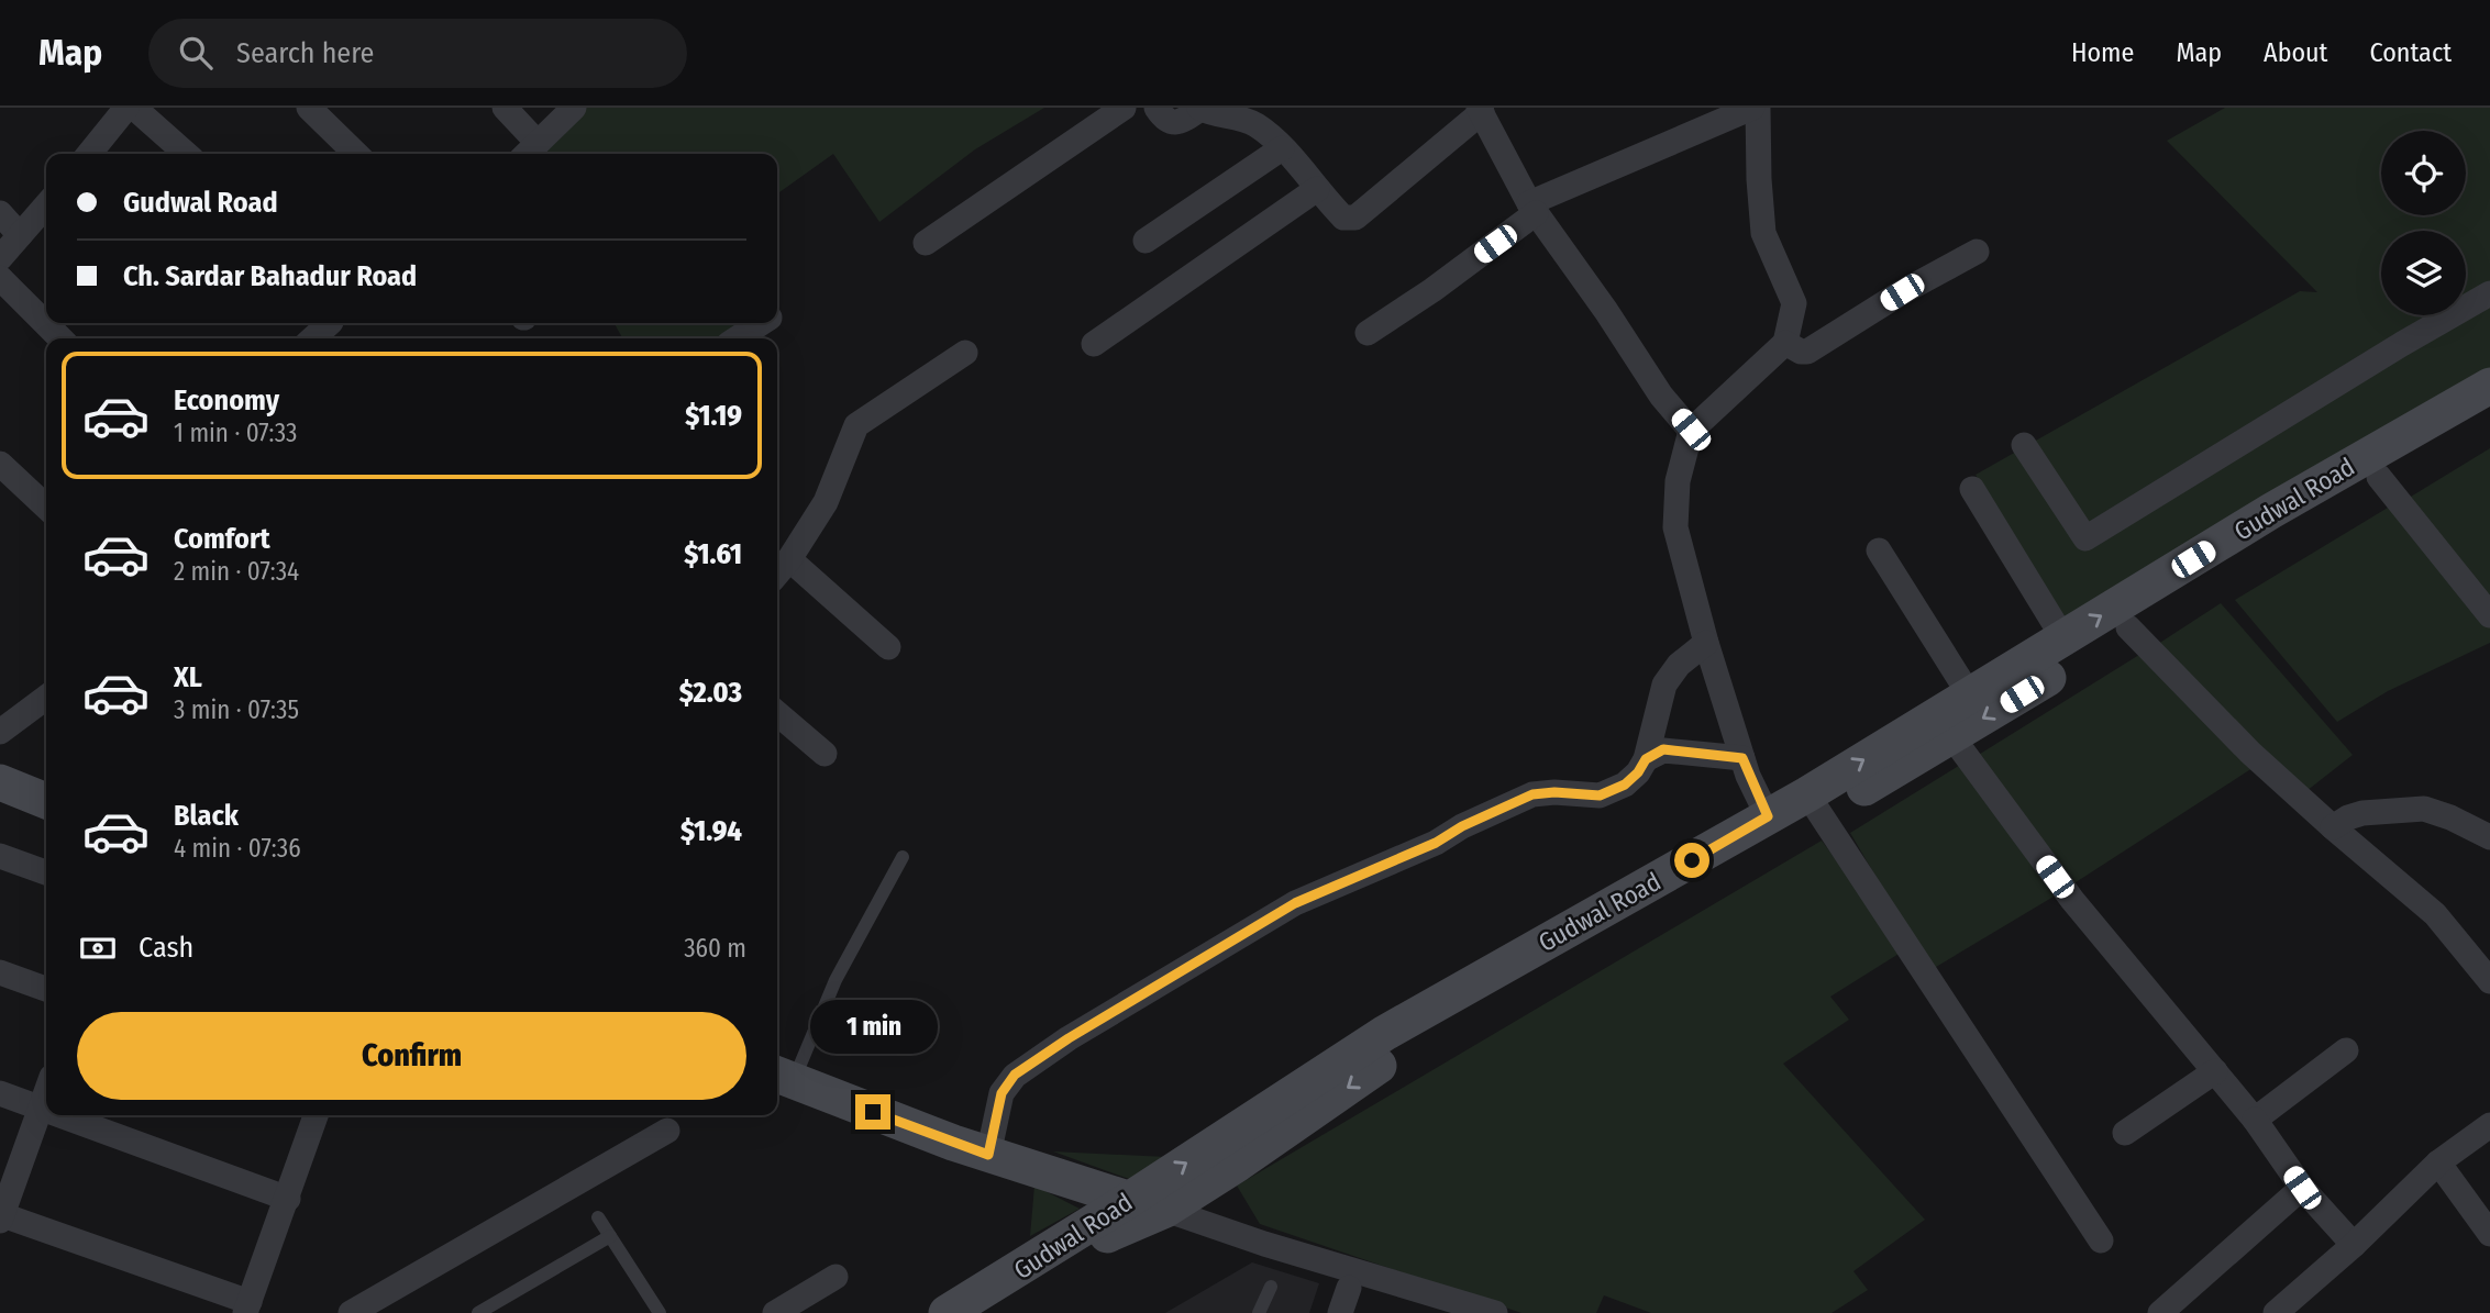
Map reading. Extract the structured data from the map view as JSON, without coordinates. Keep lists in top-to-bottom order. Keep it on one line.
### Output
{"streets":{"main road":["Gudwal Road"]},"page":{"header":"Map","search":"Search here","nav":["Home","Map","About","Contact"],"banner":["Gudwal Road","Ch. Sardar Bahadur Road"],"list":[{"name":"Economy","note":"1 min · 07:33","value":"$1.19"},{"name":"Comfort","note":"2 min · 07:34","value":"$1.61"},{"name":"XL","note":"3 min · 07:35","value":"$2.03"},{"name":"Black","note":"4 min · 07:36","value":"$1.94"}],"pay":["Cash","360 m"],"buttons":"Confirm","bubble":"1 min"}}
